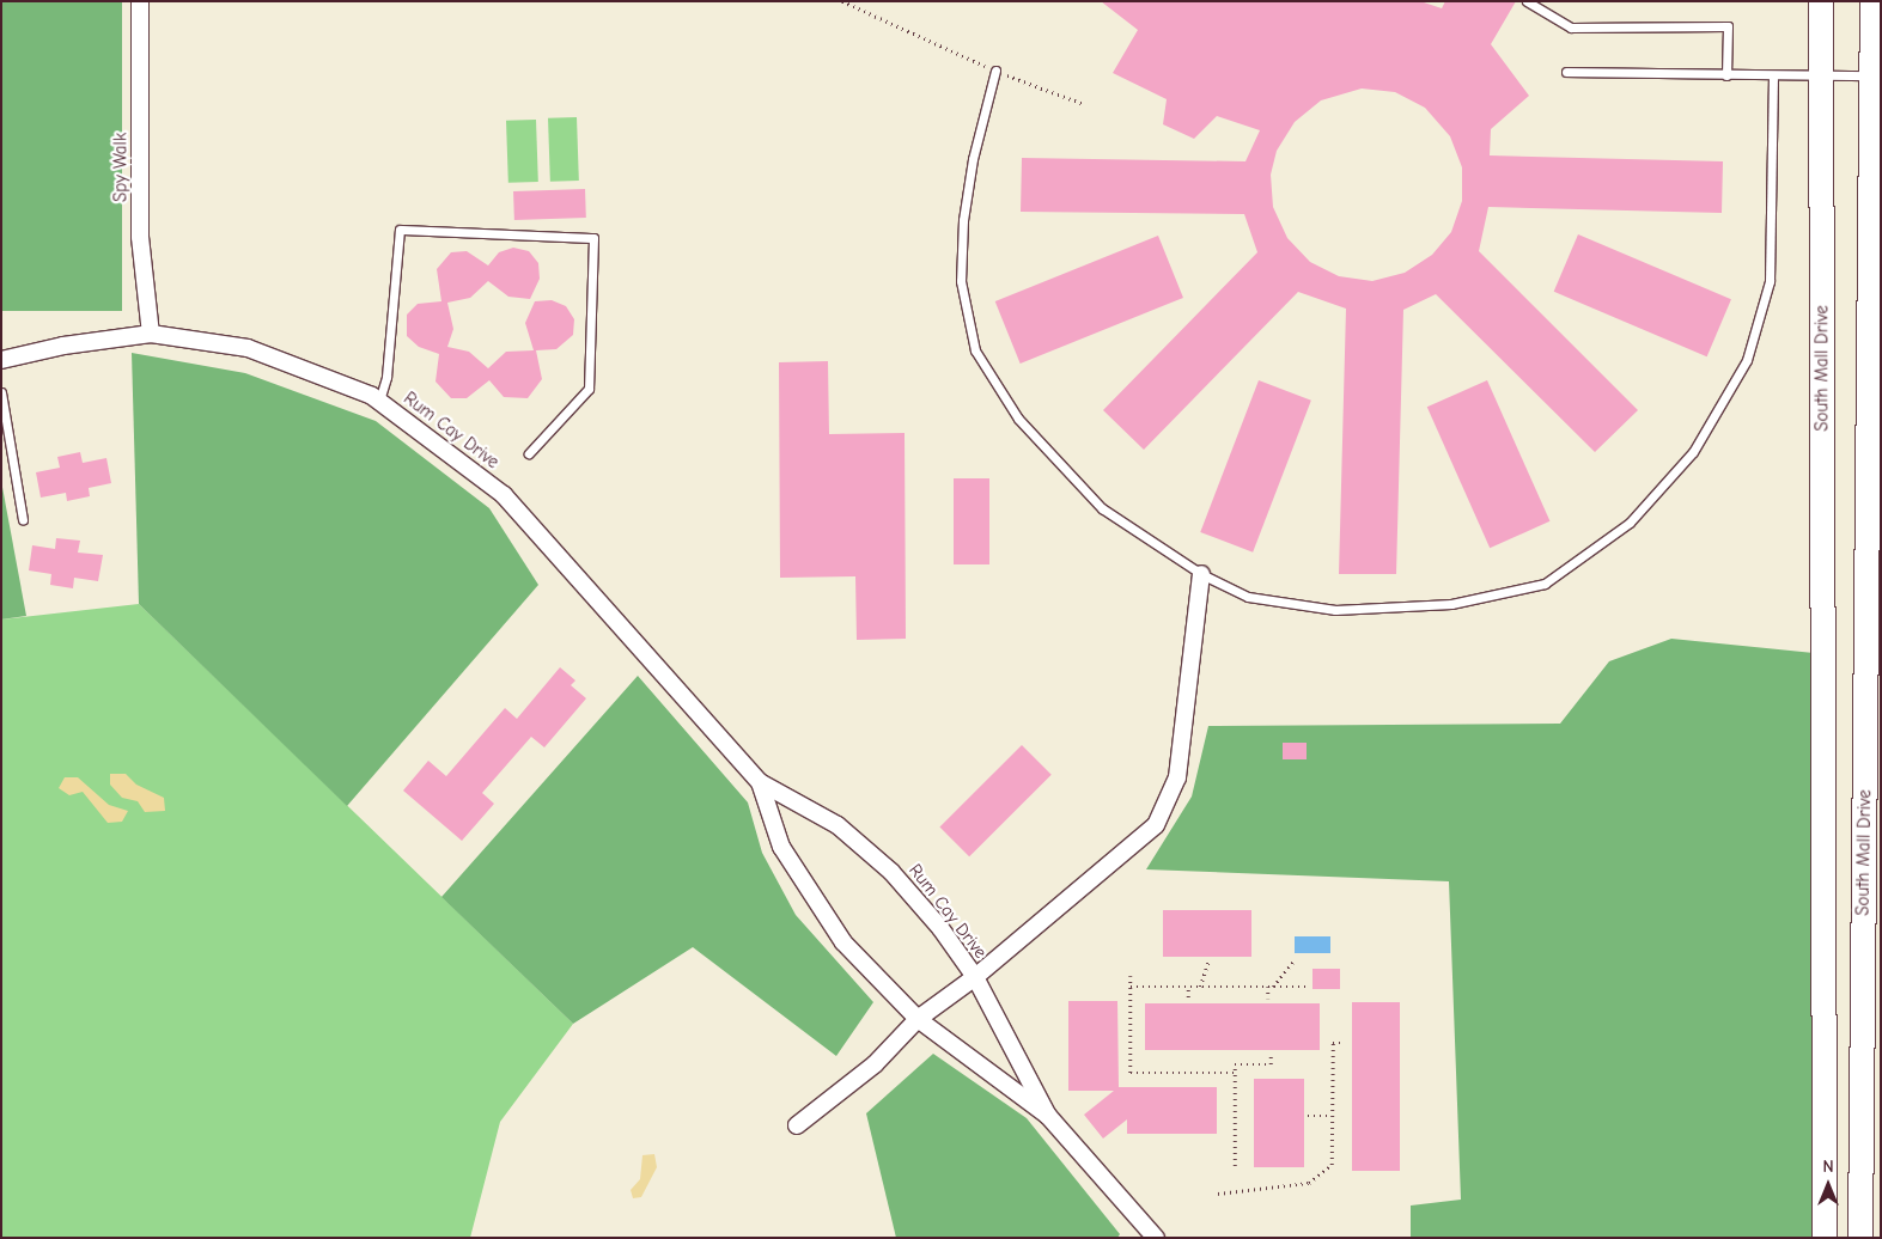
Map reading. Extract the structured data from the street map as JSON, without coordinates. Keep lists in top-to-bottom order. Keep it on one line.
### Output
{"streets":{"street":["Spy Walk","South Mall Drive","Rum Cay Drive"]},"crossings":[["Spy Walk","Rum Cay Drive"]],"north":"top"}
